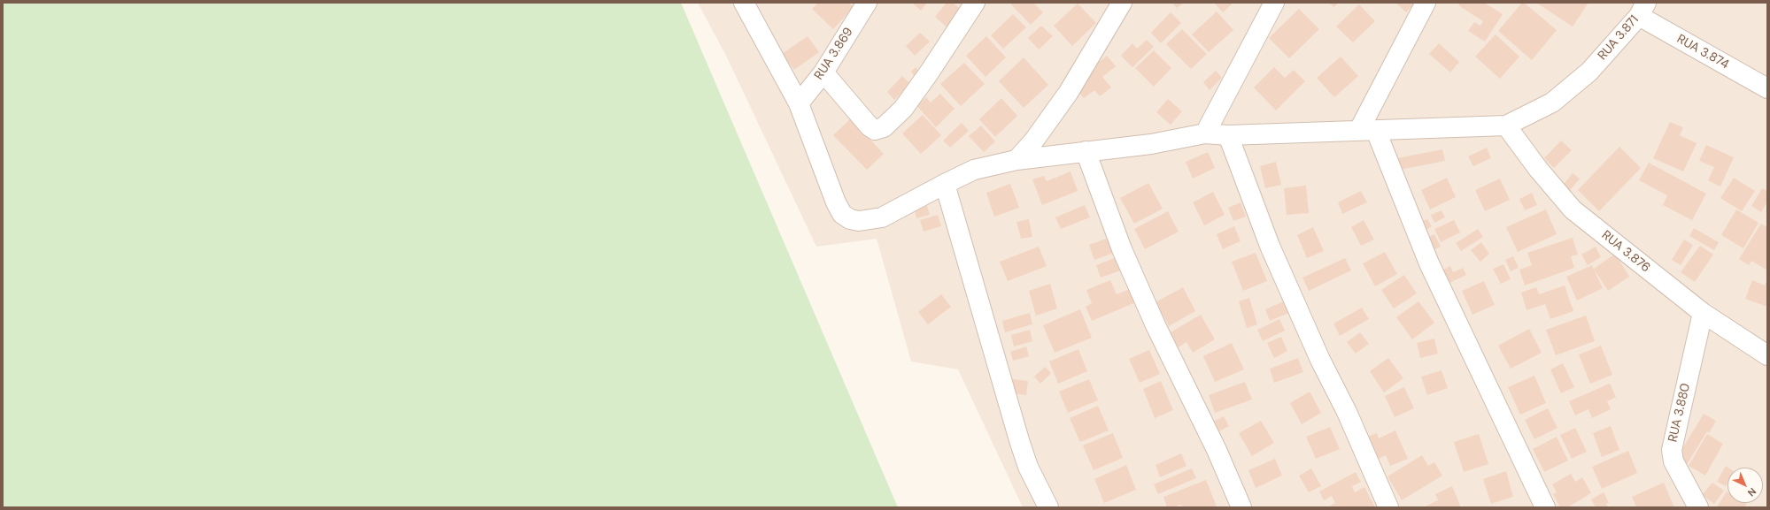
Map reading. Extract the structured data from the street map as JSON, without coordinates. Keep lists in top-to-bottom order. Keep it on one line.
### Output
{"streets":{"street":["RUA 3.871","RUA 3.874","RUA 3.869","RUA 3.876","RUA 3.880"]},"crossings":[["RUA 3.871","RUA 3.874"],["RUA 3.871","RUA 3.876"],["RUA 3.876","RUA 3.880"]],"north":"bottom right"}
